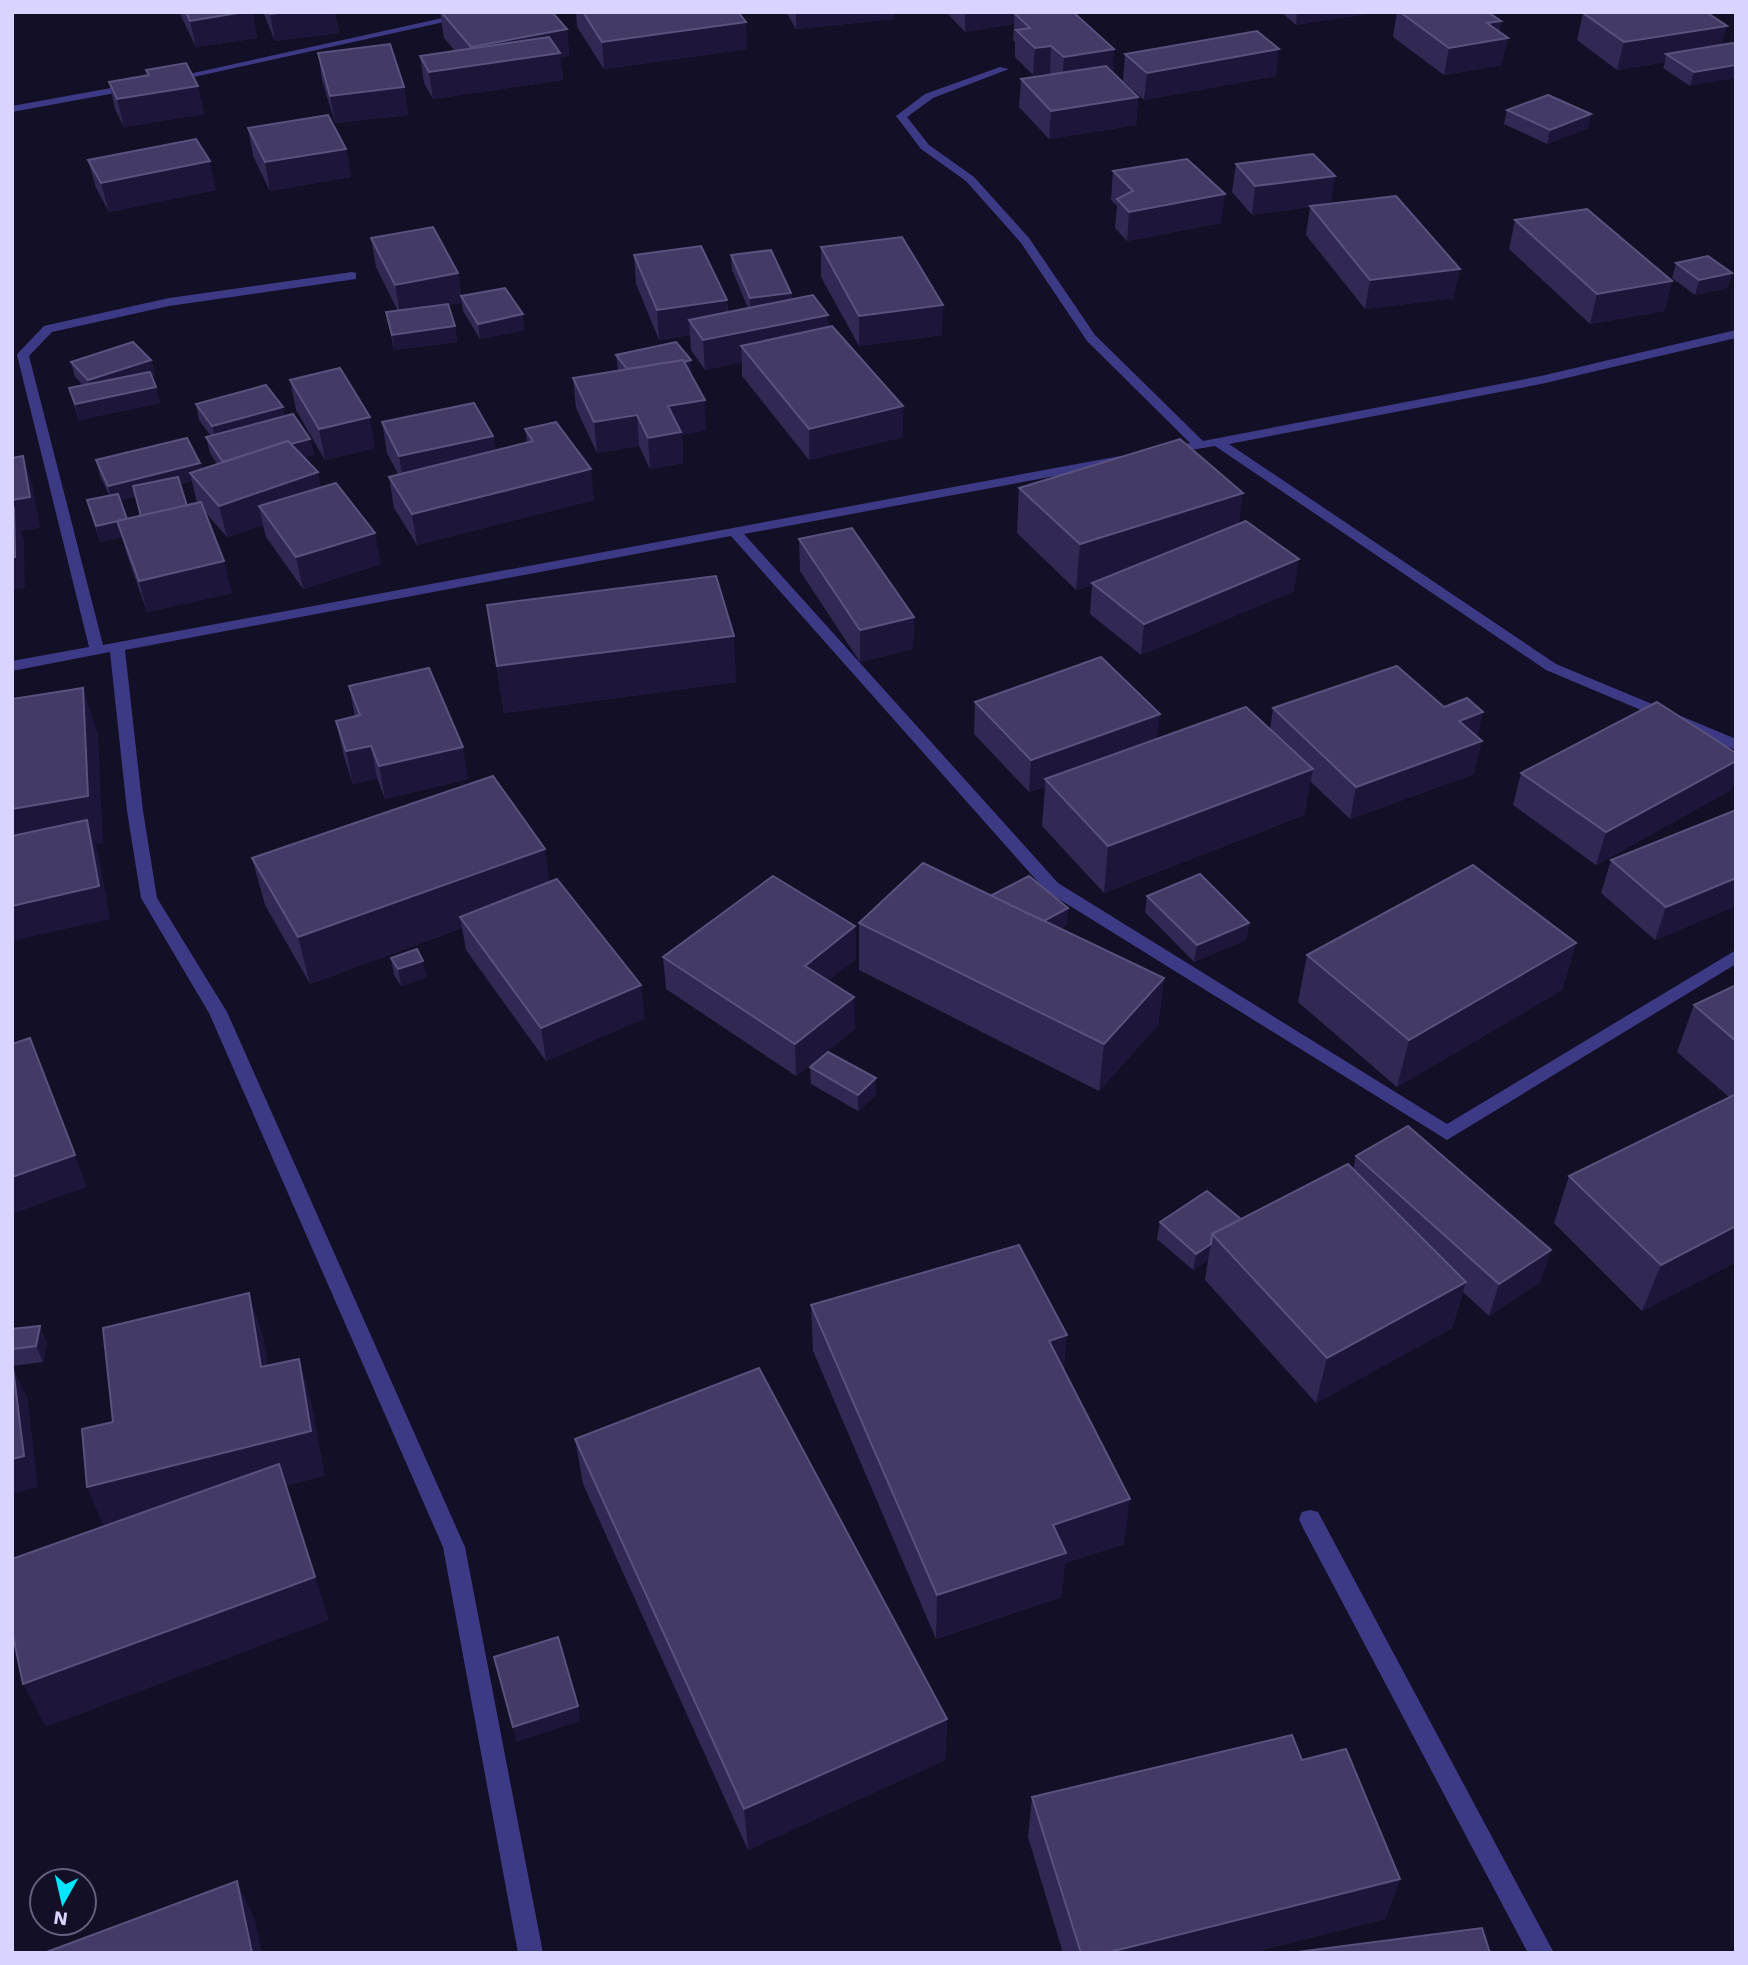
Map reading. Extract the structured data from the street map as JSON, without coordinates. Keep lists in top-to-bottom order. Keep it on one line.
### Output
{"north":"bottom"}
